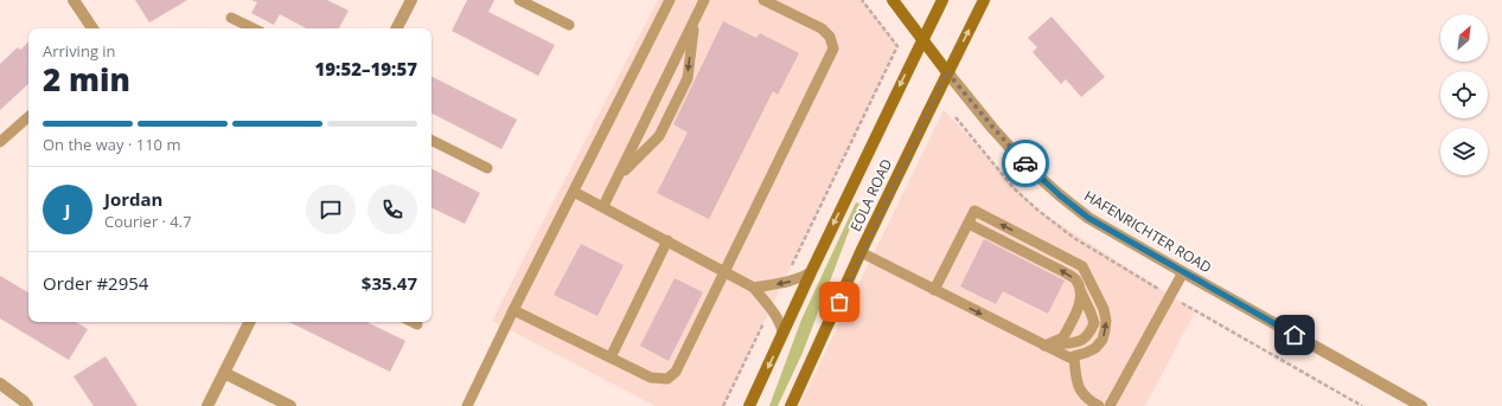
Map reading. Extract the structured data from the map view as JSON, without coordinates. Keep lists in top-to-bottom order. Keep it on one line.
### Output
{"streets":{"street":["EOLA ROAD","HAFENRICHTER ROAD"]},"crossings":[["EOLA ROAD","HAFENRICHTER ROAD"]],"north":"top right","page":{"heading":["2 min","Arriving in","19:52–19:57"],"panel":["Jordan","Courier · 4.7","Order #2954","$35.47"],"bar":"On the way · 110 m","round":"J"}}
